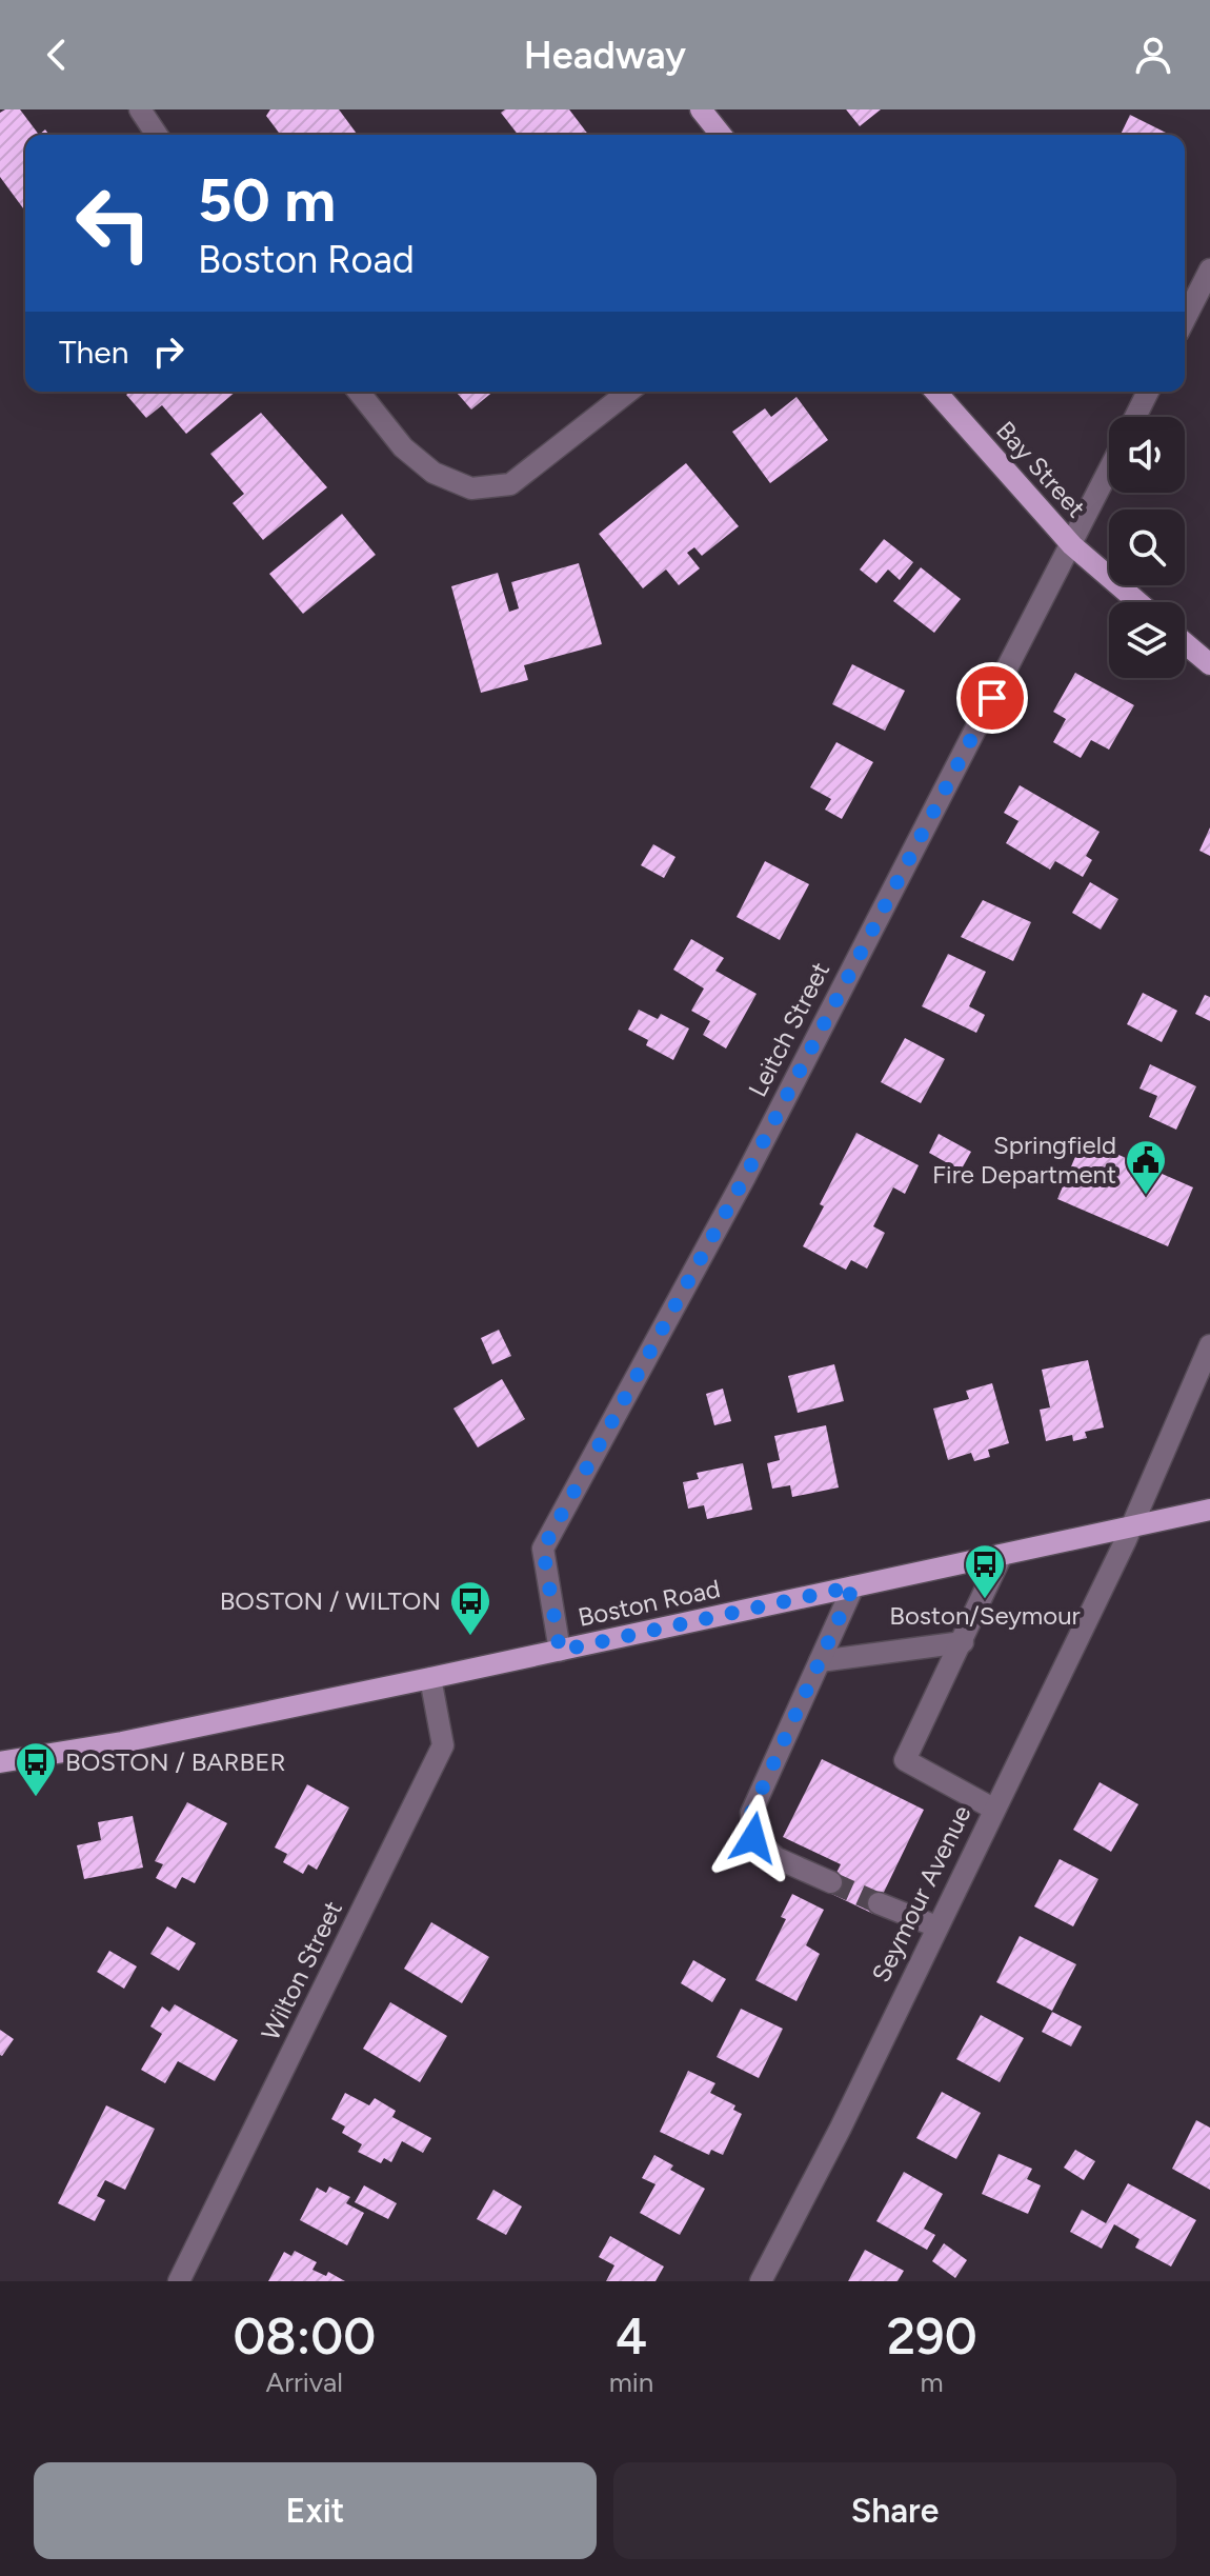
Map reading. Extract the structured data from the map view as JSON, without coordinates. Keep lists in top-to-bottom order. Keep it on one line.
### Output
{"streets":{"main road":["Bay Street","Boston Road"],"street":["Leitch Street","Seymour Avenue","Wilton Street"]},"crossings":[["Bay Street","Leitch Street"],["Leitch Street","Boston Road"],["Boston Road","Seymour Avenue"],["Boston Road","Wilton Street"]],"places":{"public building":["Springfield Fire Department"],"bus stop":["Boston/Seymour","BOSTON / WILTON","BOSTON / BARBER"]},"page":{"header":"Headway","turn":["50 m","Boston Road"],"then":"Then","eta":["08:00","Arrival","4","min","290","m"],"buttons":["Exit","Share"]}}
